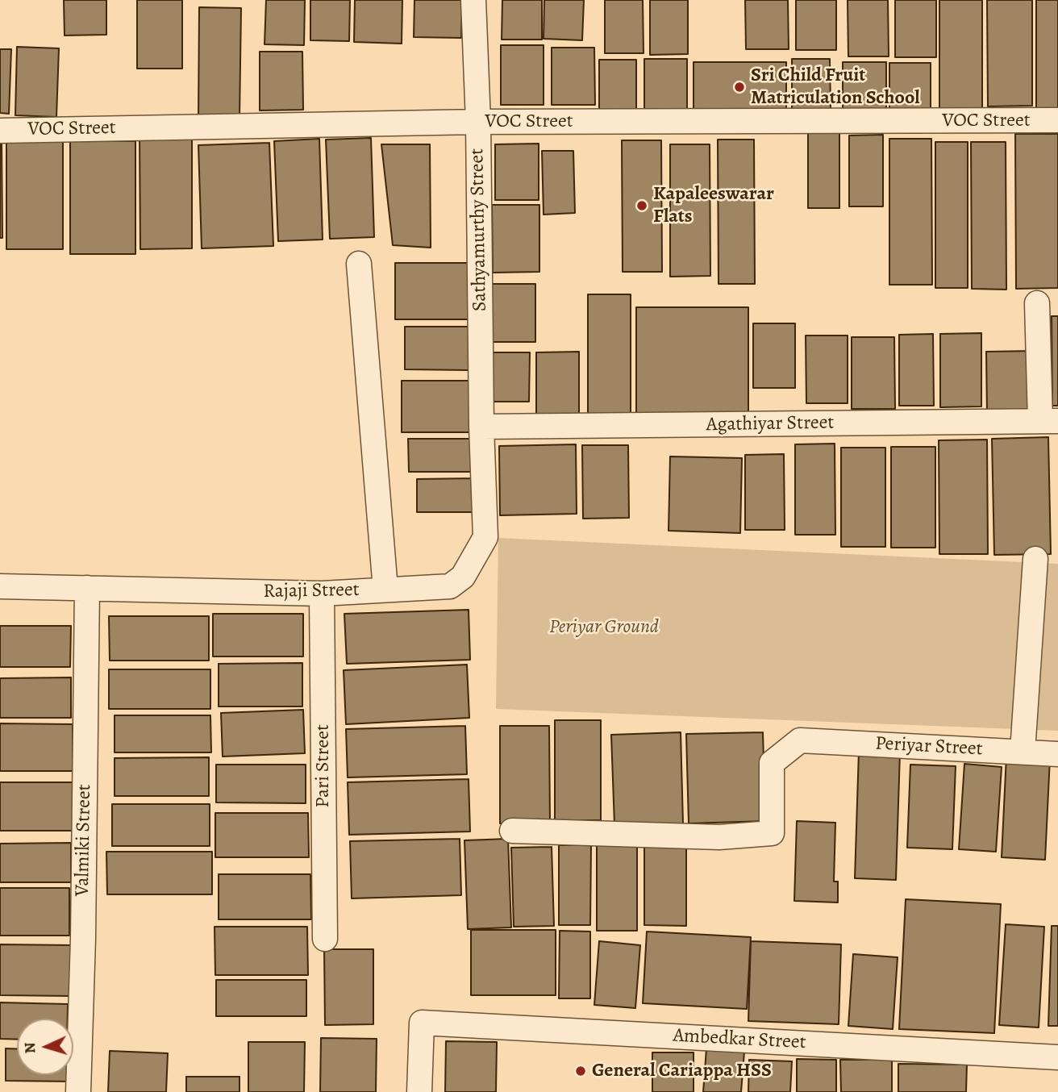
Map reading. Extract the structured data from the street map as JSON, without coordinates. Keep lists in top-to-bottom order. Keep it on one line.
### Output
{"streets":{"street":["VOC Street","Sathyamurthy Street","Agathiyar Street","Rajaji Street","Periyar Street","Pari Street","Valmiki Street","Ambedkar Street"]},"crossings":[["VOC Street","Sathyamurthy Street"],["Sathyamurthy Street","Agathiyar Street"],["Sathyamurthy Street","Rajaji Street"],["Agathiyar Street","Rajaji Street"],["Rajaji Street","Pari Street"],["Rajaji Street","Valmiki Street"]],"parks":["Periyar Ground"],"places":["Sri Child Fruit Matriculation School","Kapaleeswarar Flats","General Cariappa HSS"],"north":"left"}
